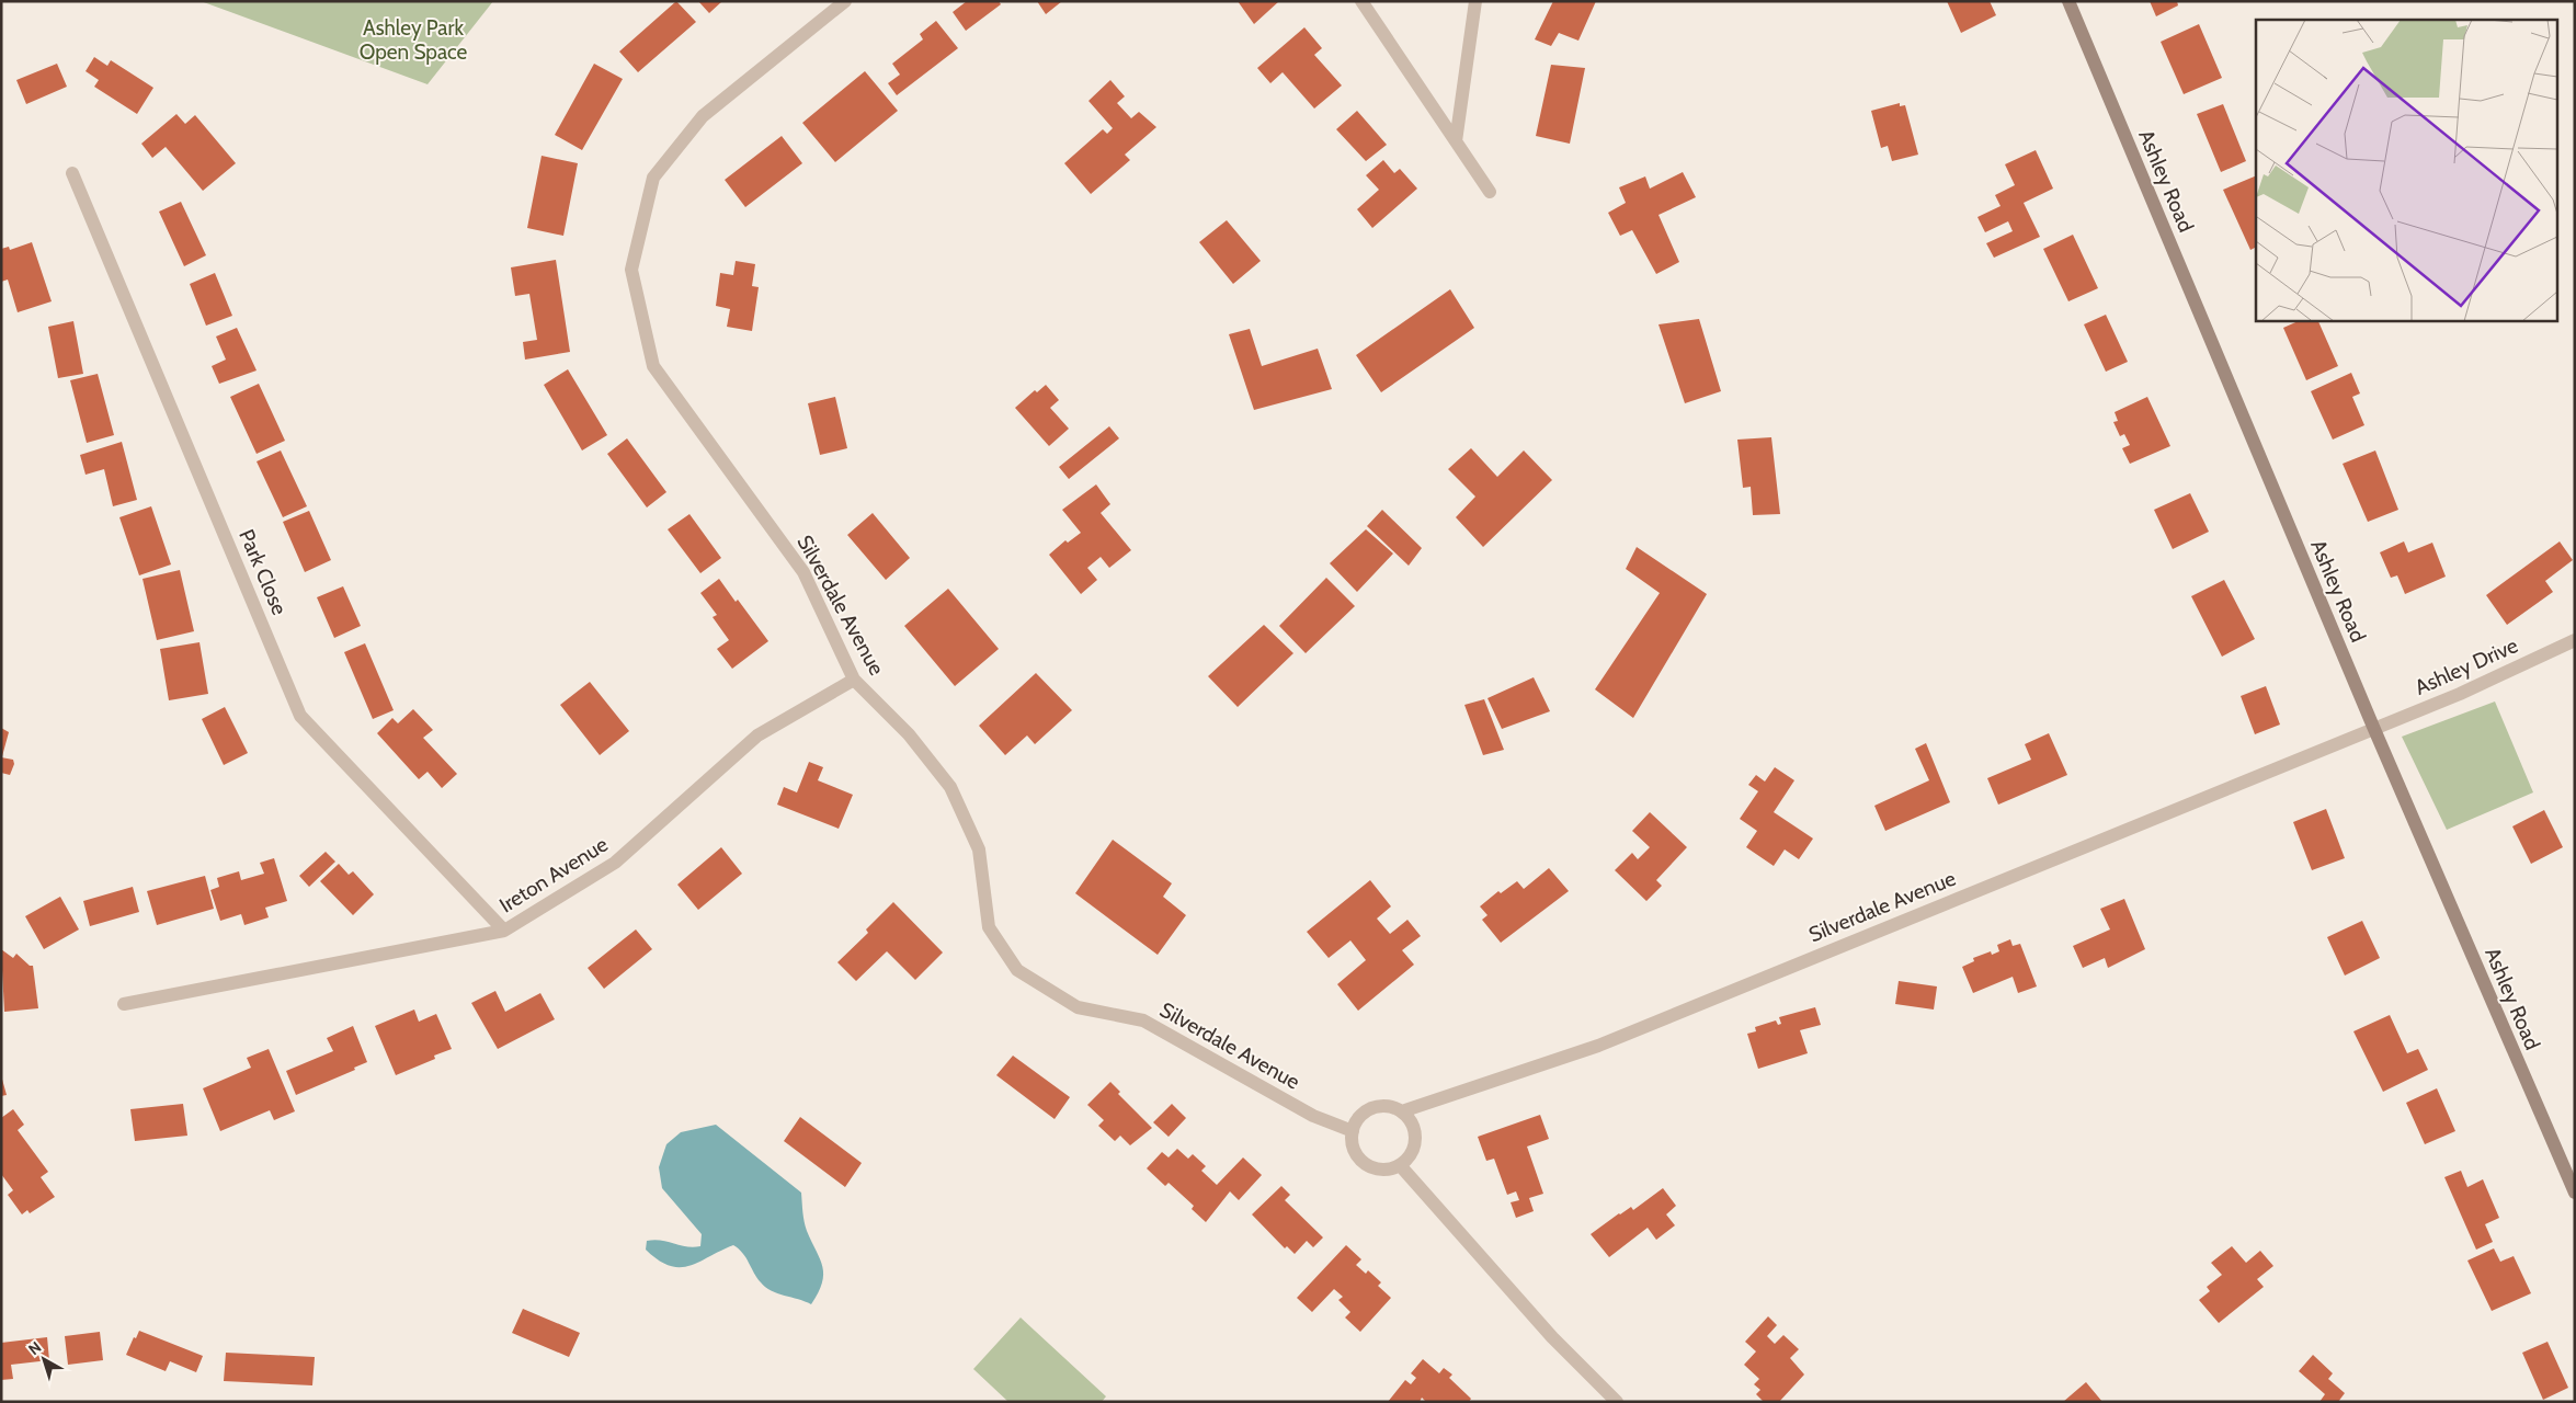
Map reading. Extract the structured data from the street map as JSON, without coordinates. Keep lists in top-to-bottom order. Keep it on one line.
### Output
{"streets":{"main road":["Ashley Road"],"street":["Park Close","Silverdale Avenue","Ashley Drive","Ireton Avenue"]},"crossings":[["Ashley Road","Silverdale Avenue"],["Ashley Road","Ashley Drive"],["Park Close","Ireton Avenue"],["Silverdale Avenue","Ashley Drive"],["Silverdale Avenue","Ireton Avenue"]],"parks":["Ashley Park Open Space"],"north":"top left"}
